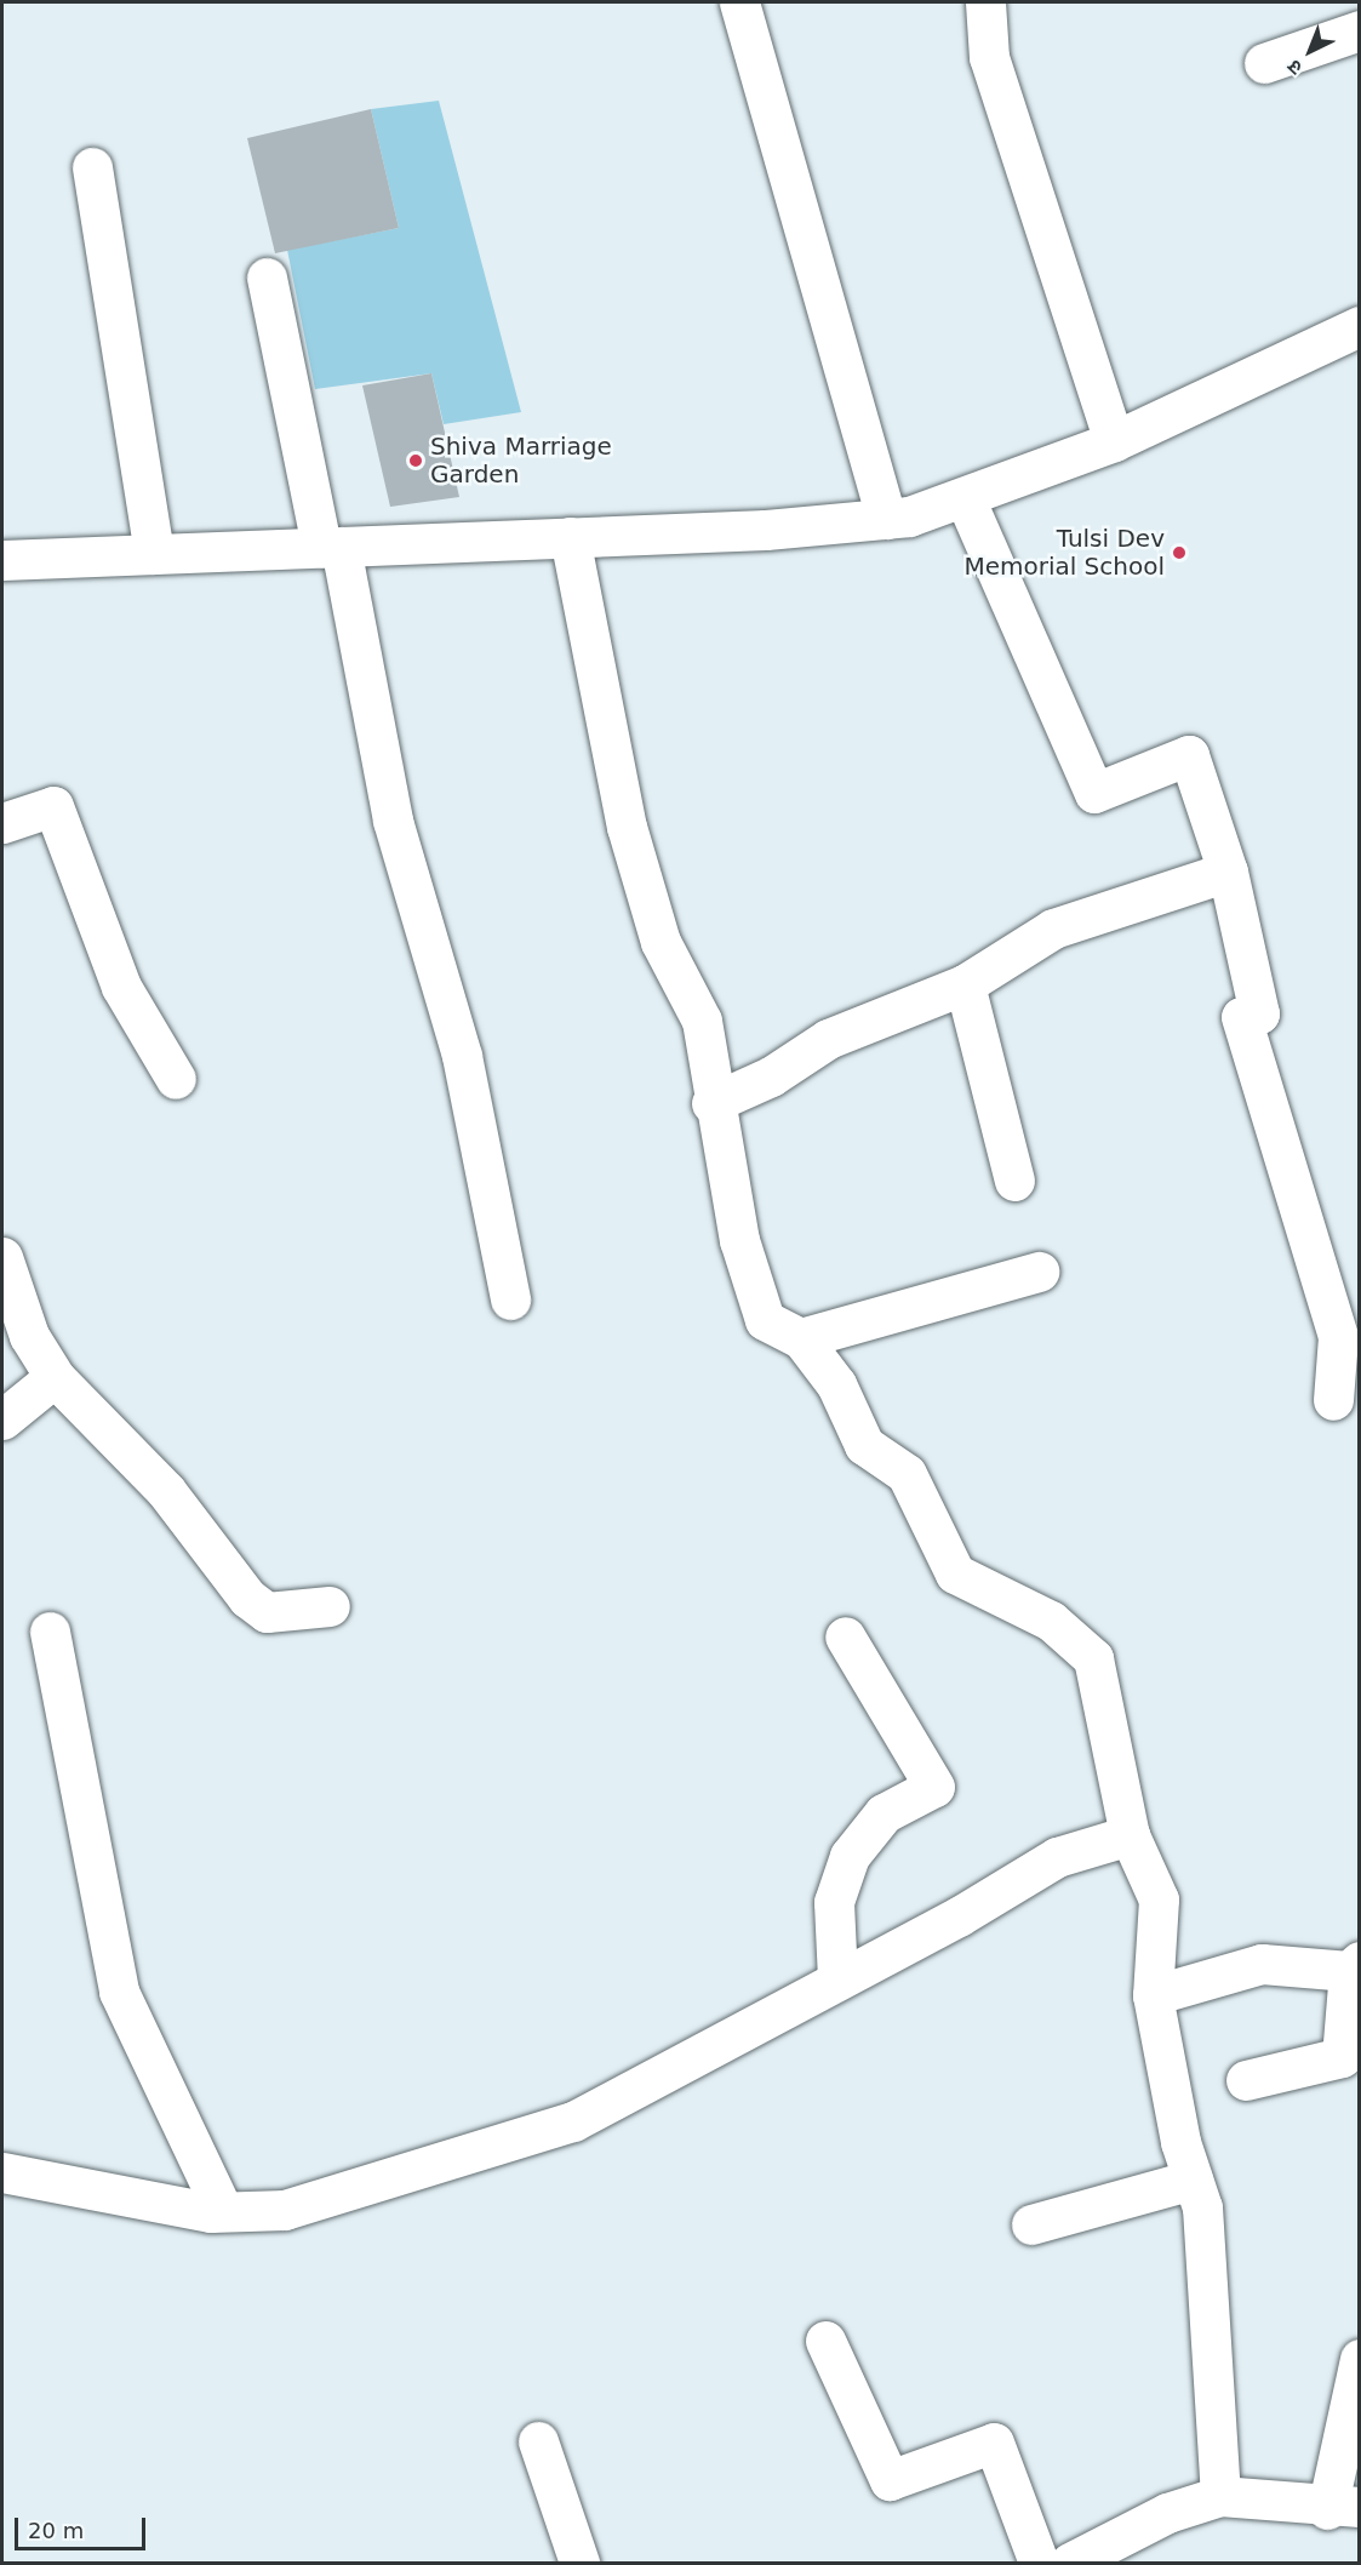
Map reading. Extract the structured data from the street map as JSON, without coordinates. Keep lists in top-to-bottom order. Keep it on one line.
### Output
{"places":["Shiva Marriage Garden","Tulsi Dev Memorial School"],"scale_bar":"20 m","north":"bottom left"}
